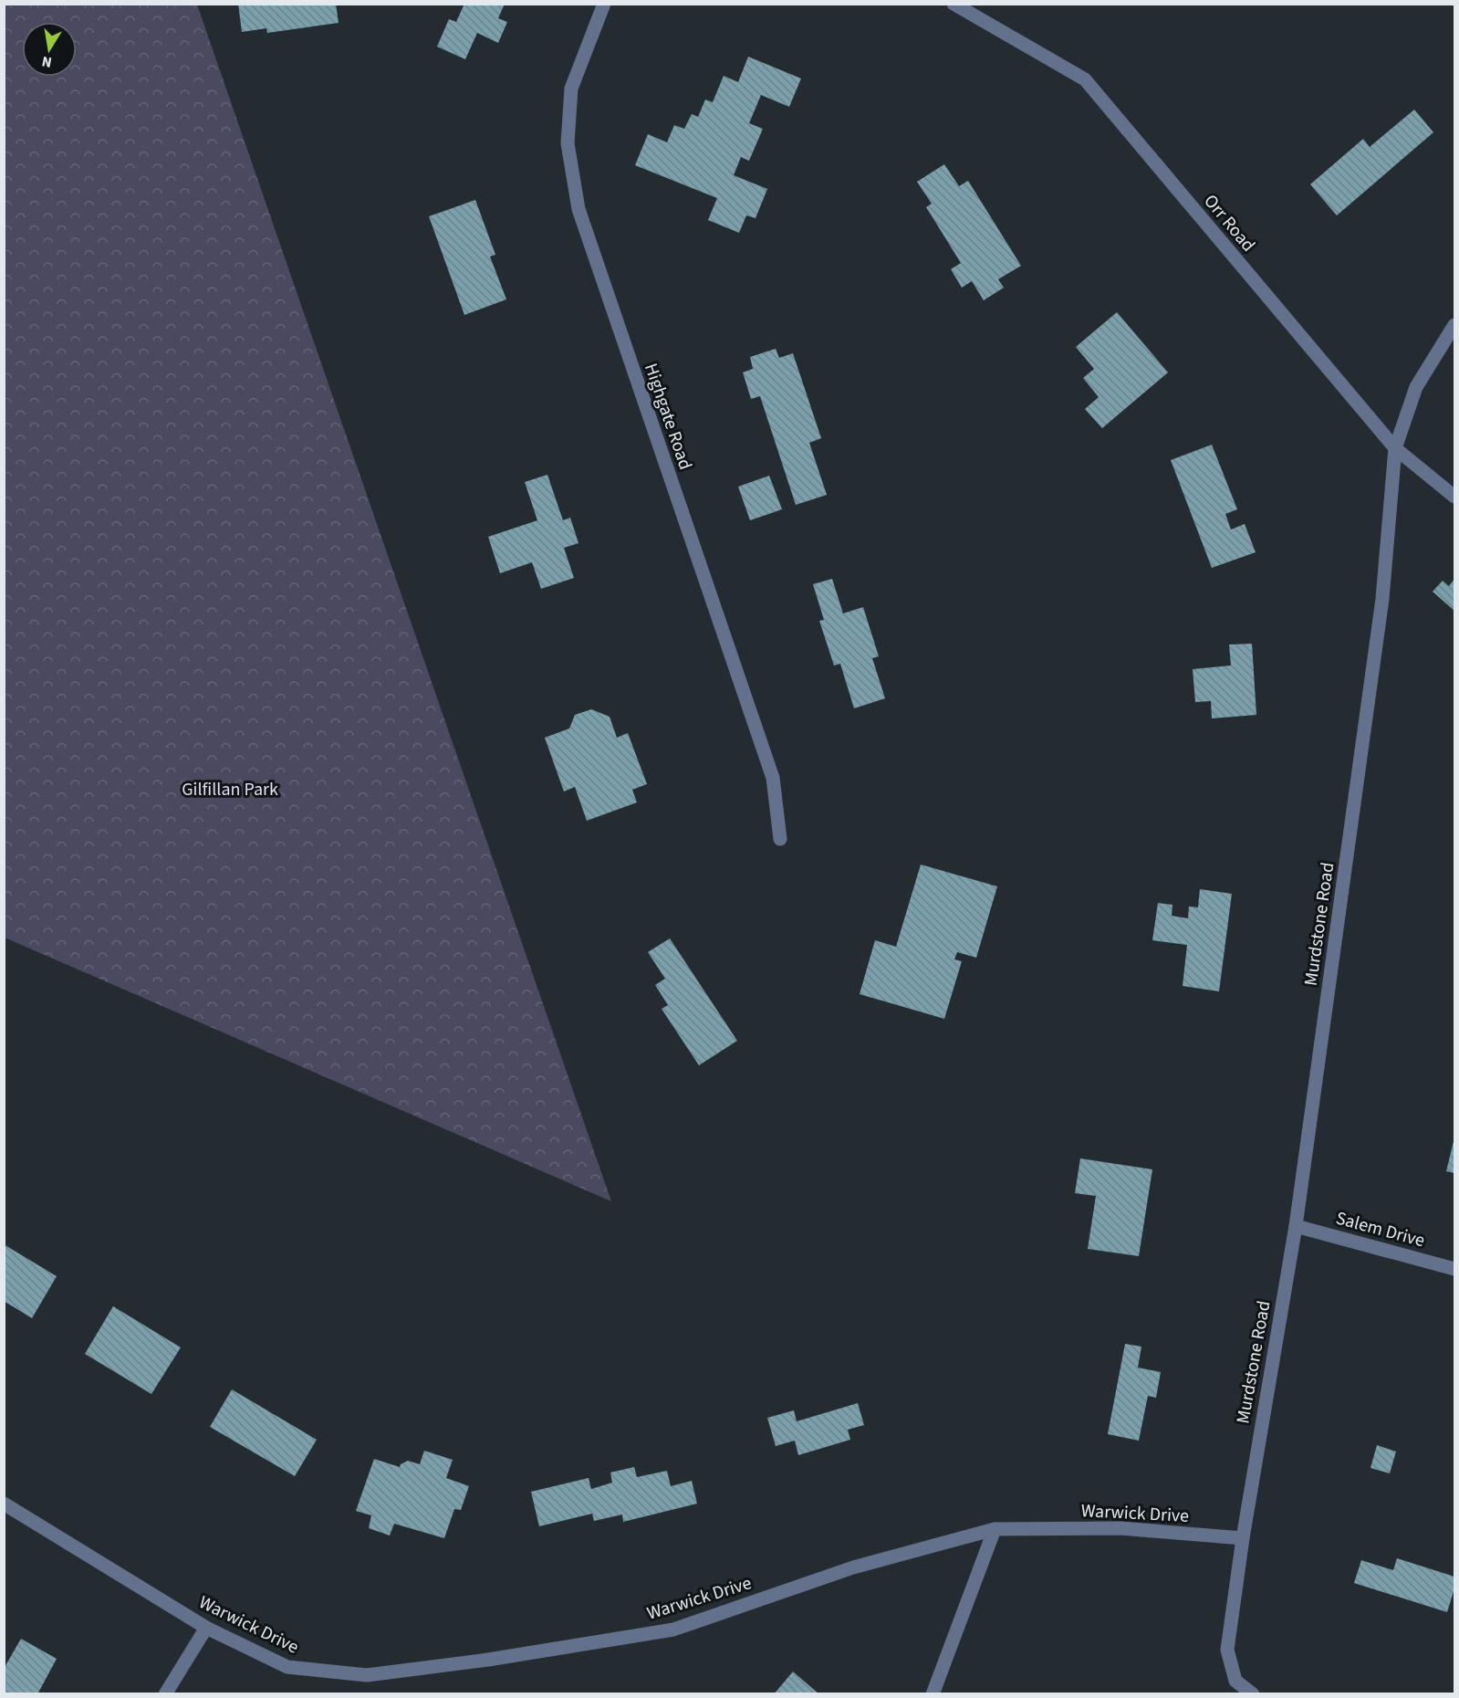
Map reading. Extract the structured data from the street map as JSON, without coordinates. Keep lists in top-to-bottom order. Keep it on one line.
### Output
{"streets":{"street":["Orr Road","Highgate Road","Murdstone Road","Salem Drive","Warwick Drive"]},"crossings":[["Orr Road","Murdstone Road"],["Murdstone Road","Salem Drive"],["Murdstone Road","Warwick Drive"]],"parks":["Gilfillan Park"],"north":"bottom"}
